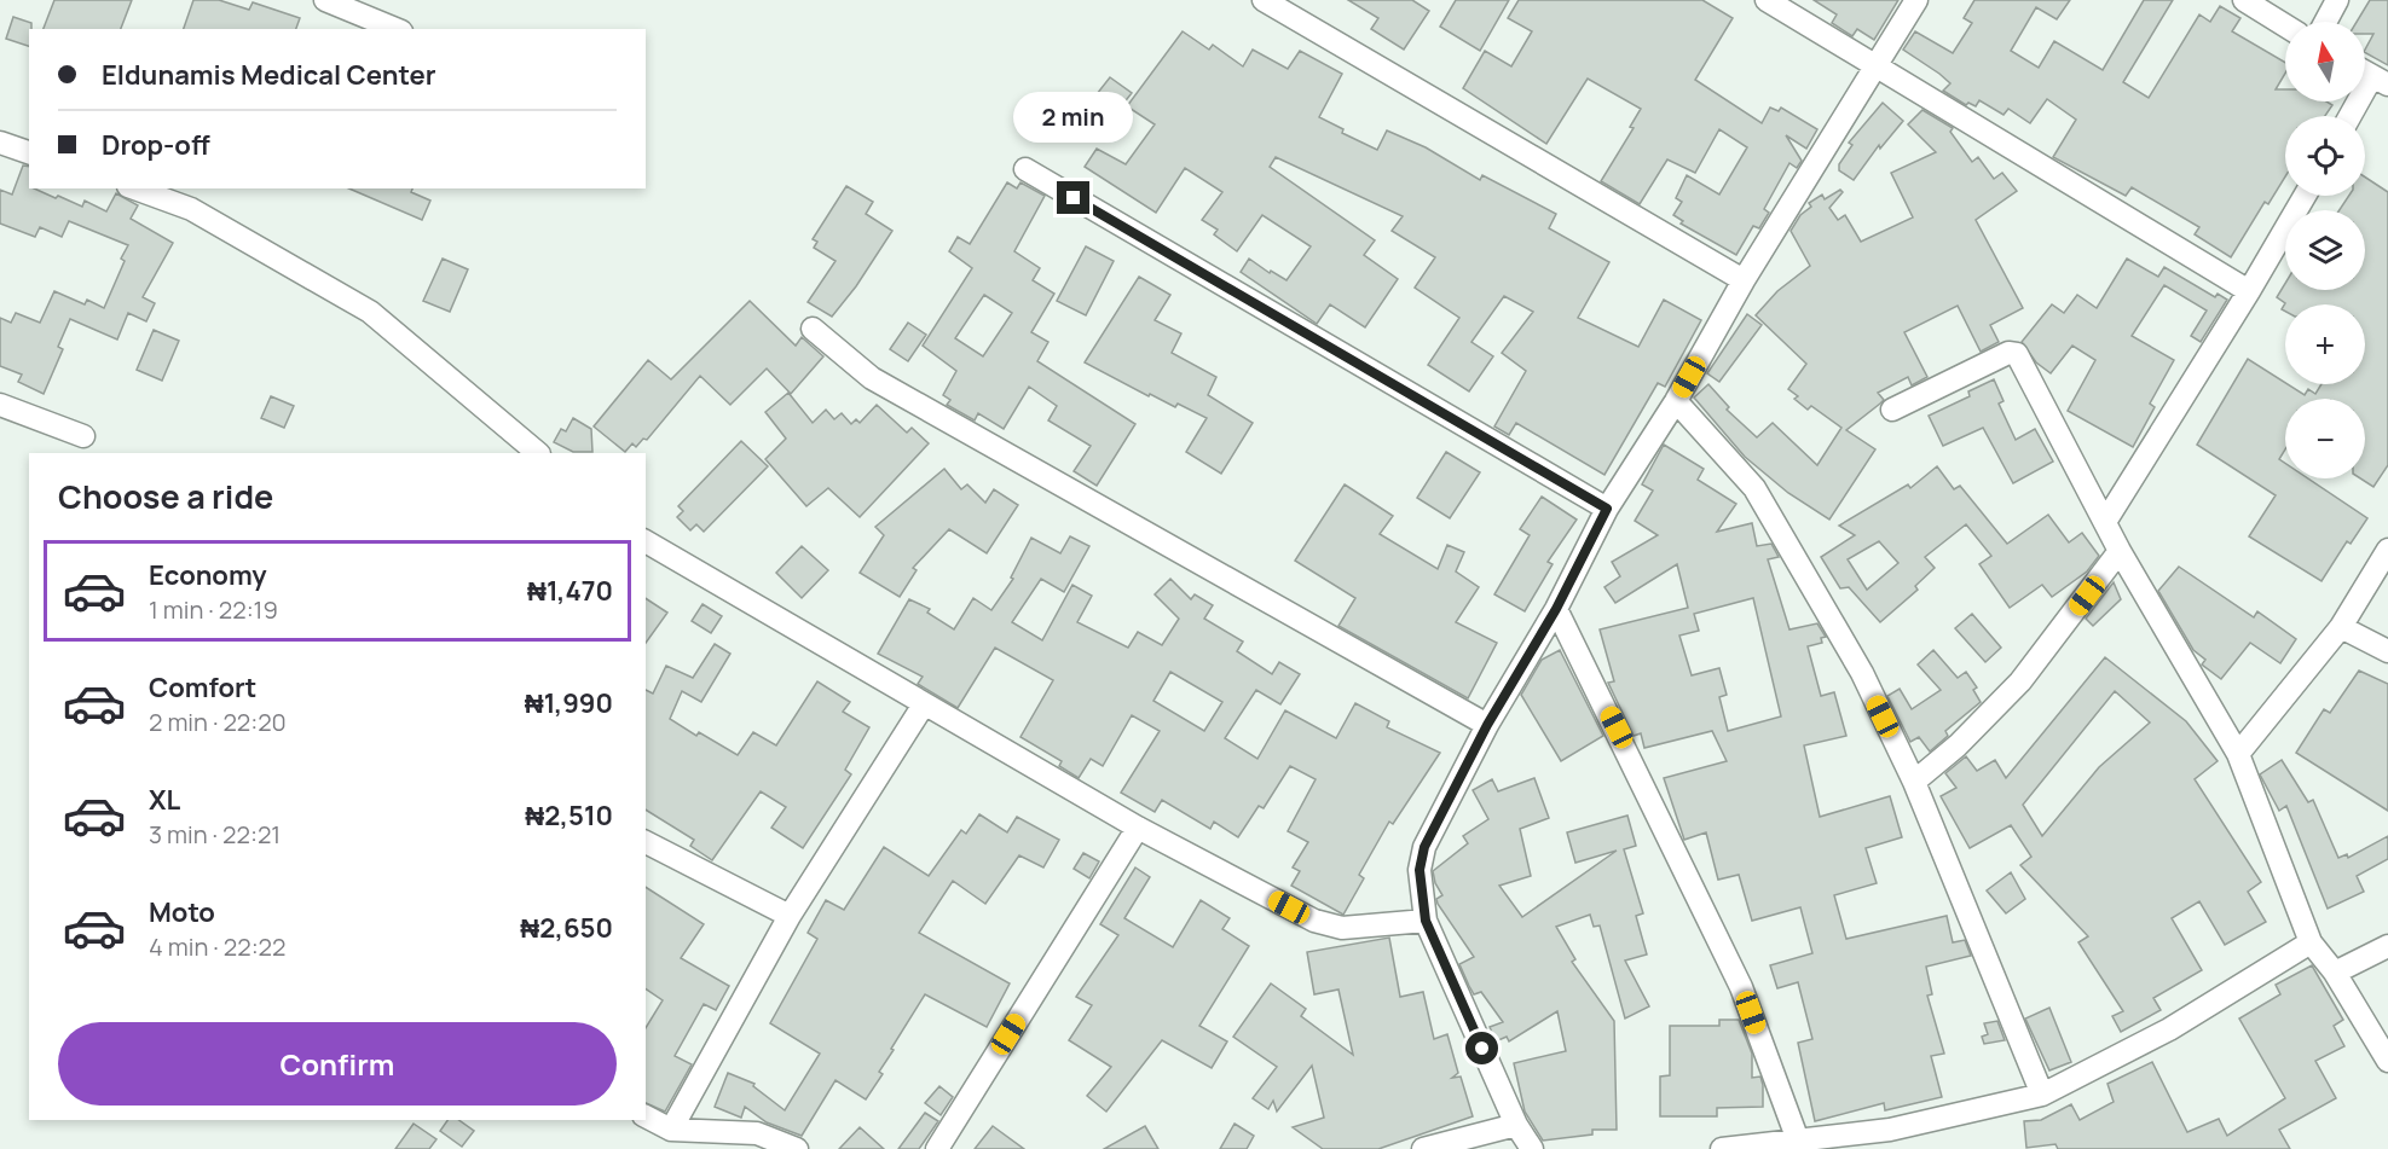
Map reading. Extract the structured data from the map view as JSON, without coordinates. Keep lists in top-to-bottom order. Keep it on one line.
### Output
{"north":"top","page":{"map_buttons":["+","−"],"banner":["Eldunamis Medical Center","Drop-off"],"bubble":"2 min","heading":"Choose a ride","list":[{"name":"Economy","note":"1 min · 22:19","value":"₦1,470"},{"name":"Comfort","note":"2 min · 22:20","value":"₦1,990"},{"name":"XL","note":"3 min · 22:21","value":"₦2,510"},{"name":"Moto","note":"4 min · 22:22","value":"₦2,650"}],"buttons":"Confirm"}}
